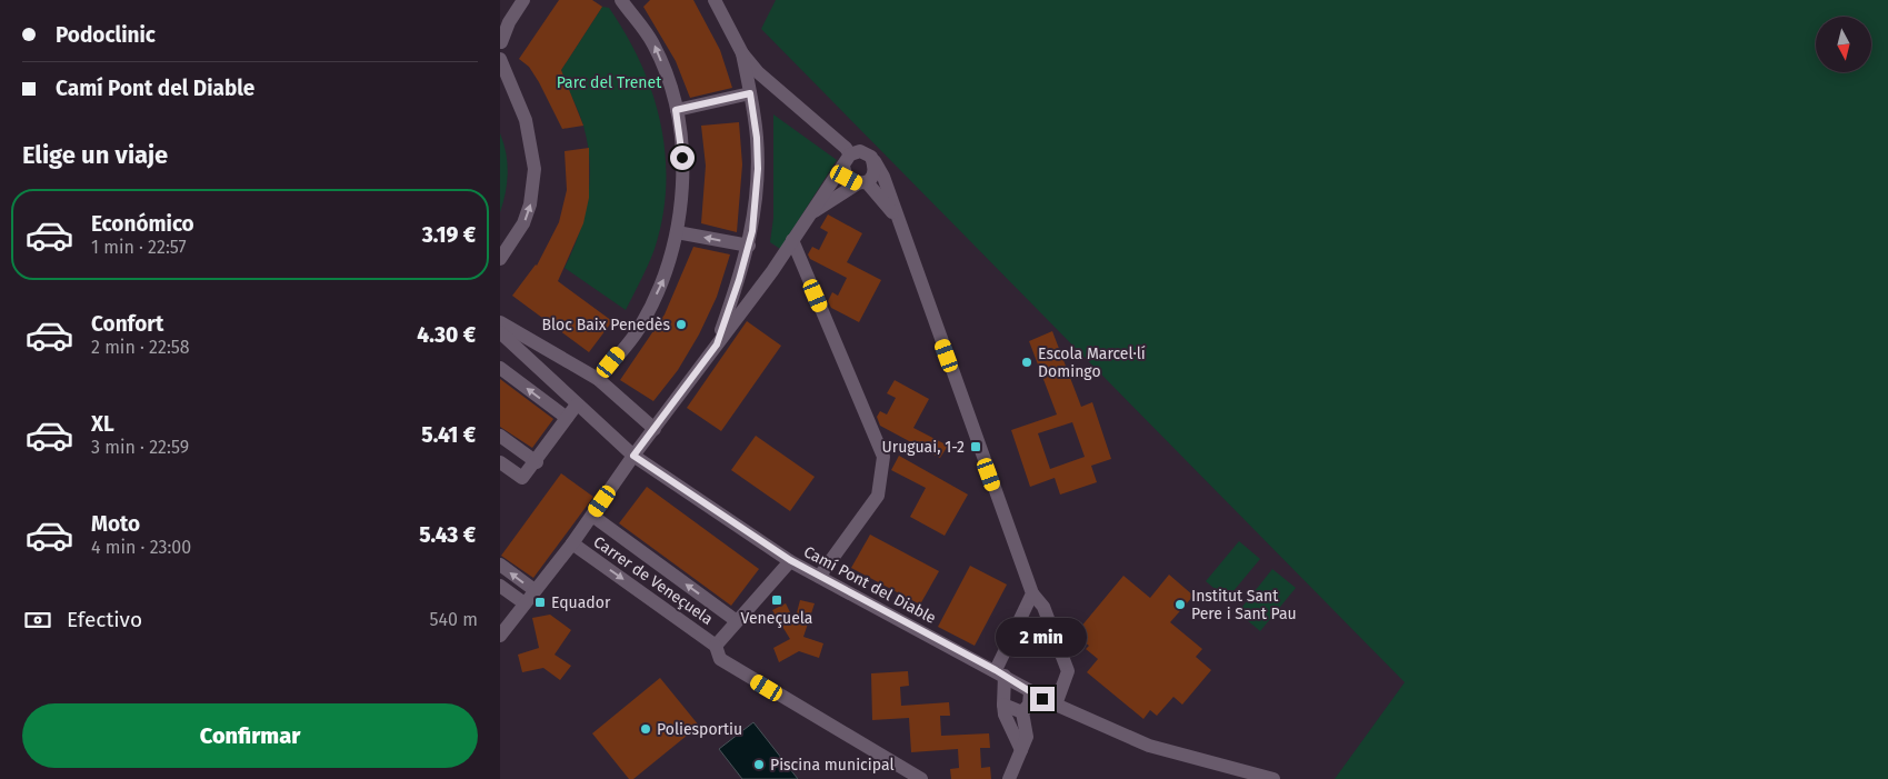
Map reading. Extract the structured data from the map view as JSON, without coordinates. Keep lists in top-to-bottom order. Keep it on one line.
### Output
{"streets":{"street":["Carrer de Veneçuela","Camí Pont del Diable"]},"crossings":[["Carrer de Veneçuela","Camí Pont del Diable"]],"parks":["Parc del Trenet"],"places":{"other":["Bloc Baix Penedès","Escola Marcel·lí Domingo","Institut Sant Pere i Sant Pau","Poliesportiu","Piscina municipal"],"transit":["Uruguai, 1-2","Veneçuela","Equador"]},"north":"bottom","page":{"banner":["Podoclinic","Camí Pont del Diable"],"heading":"Elige un viaje","list":[{"name":"Económico","note":"1 min · 22:57","value":"3.19 €"},{"name":"Confort","note":"2 min · 22:58","value":"4.30 €"},{"name":"XL","note":"3 min · 22:59","value":"5.41 €"},{"name":"Moto","note":"4 min · 23:00","value":"5.43 €"}],"pay":["Efectivo","540 m"],"bubble":"2 min","buttons":"Confirmar"}}
